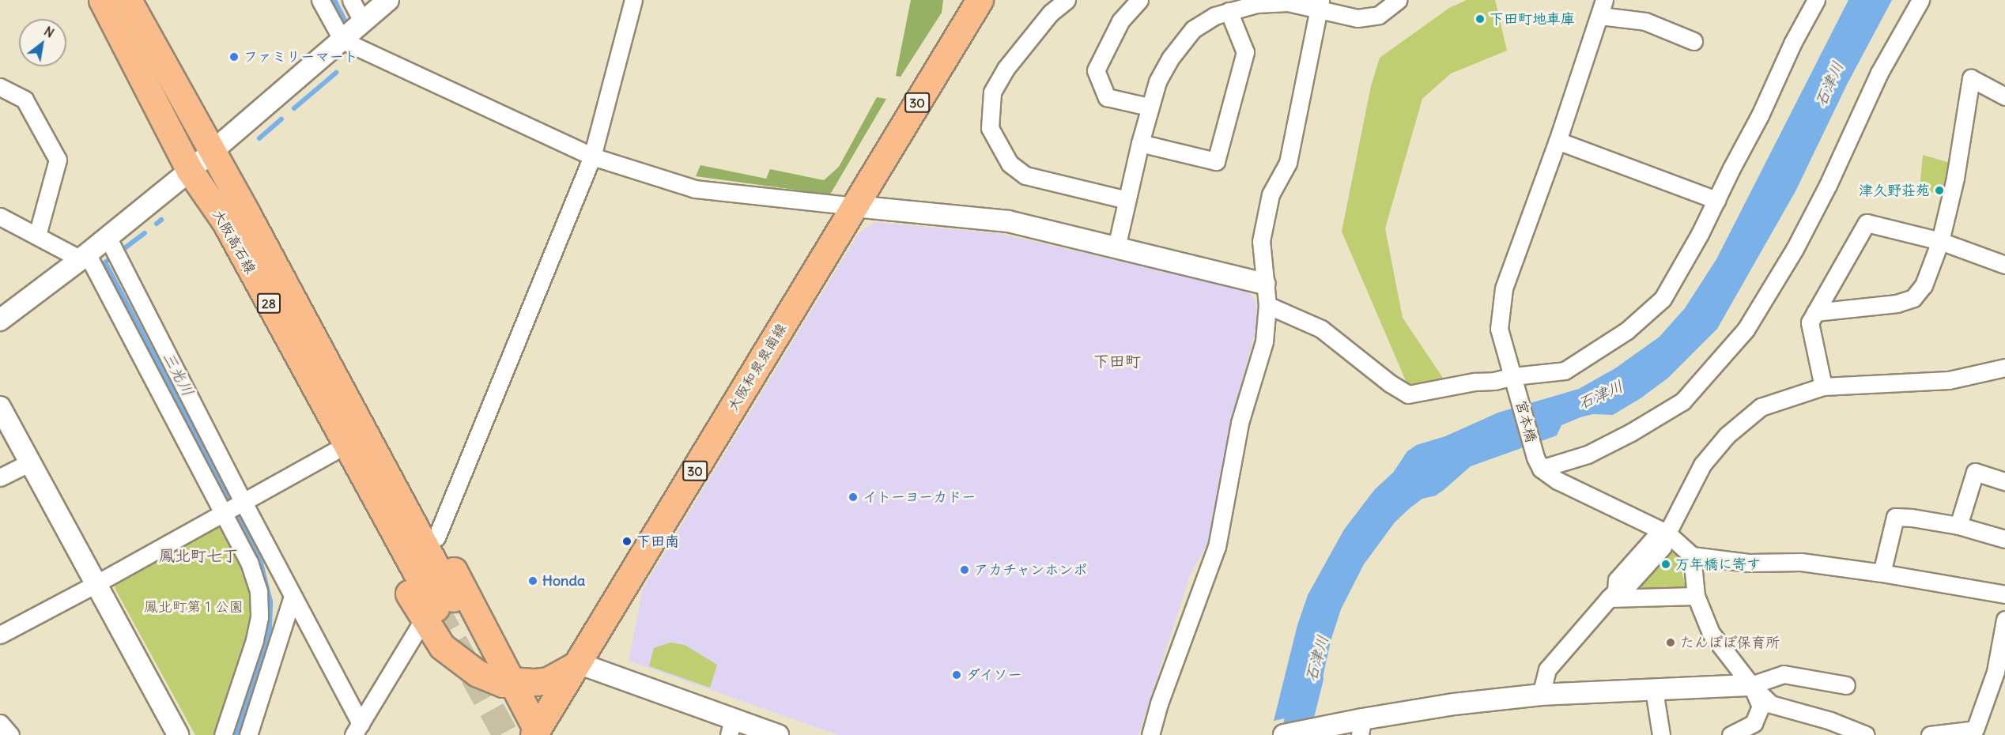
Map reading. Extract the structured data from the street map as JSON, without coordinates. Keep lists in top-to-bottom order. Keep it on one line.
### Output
{"streets":{"main road":["30","大阪高石線","28","大阪和泉泉南線"],"street":["宮本橋"]},"districts":["下田町","鳳北町七丁"],"water":["石津川","三光川"],"parks":["鳳北町第１公園"],"places":["下田町地車庫","ファミリーマート","津久野荘苑","イトーヨーカドー","下田南","万年橋に寄す","アカチャンホンポ","Honda","たんぽぽ保育所","ダイソー"],"north":"top right"}
